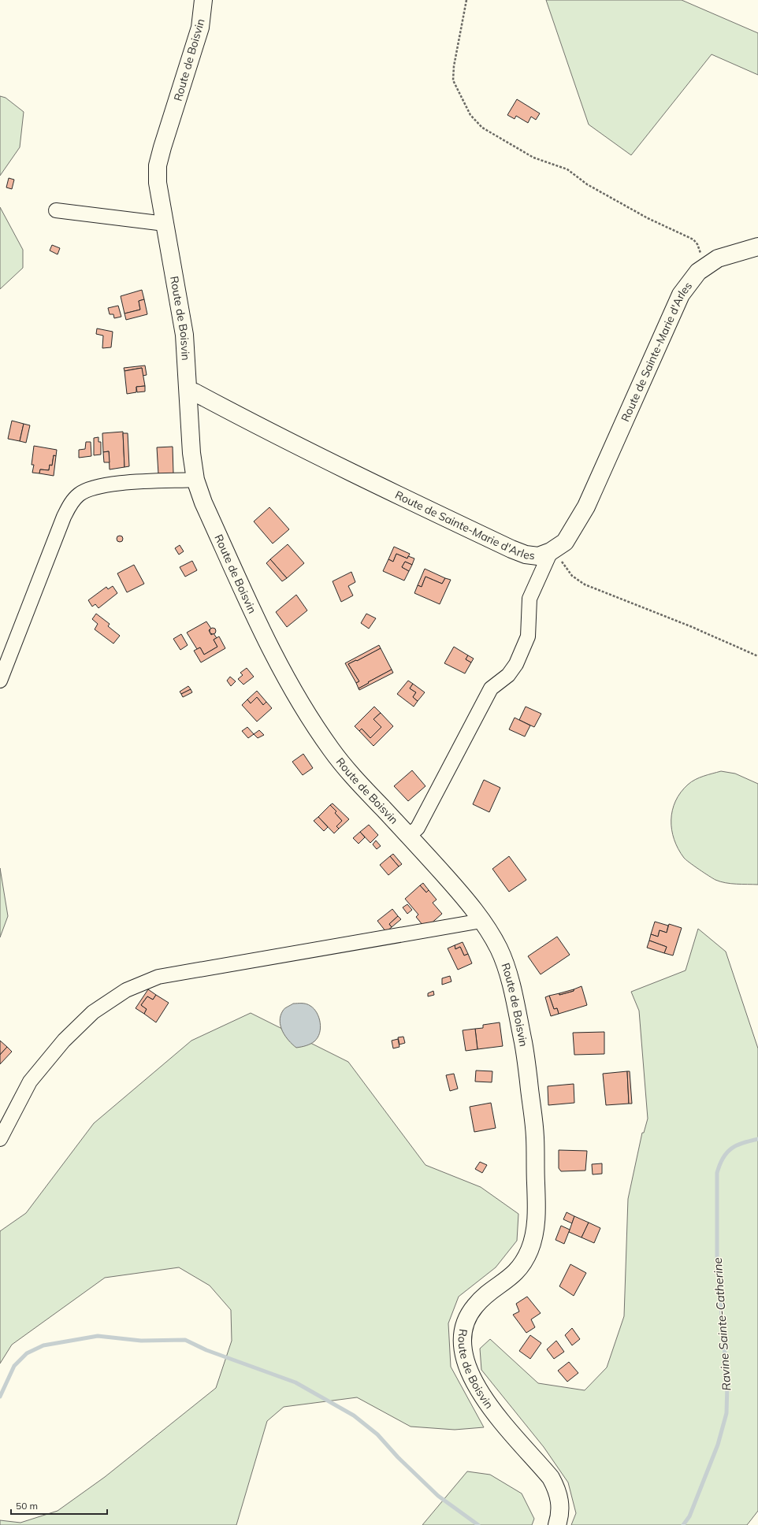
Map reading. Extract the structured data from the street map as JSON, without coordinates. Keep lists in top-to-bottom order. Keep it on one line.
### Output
{"streets":{"main road":["Route de Boisvin","Route de Sainte-Marie d'Arles"]},"crossings":[["Route de Boisvin","Route de Sainte-Marie d'Arles"]],"water":["Ravine Sainte-Catherine"],"scale_bar":"50 m"}
